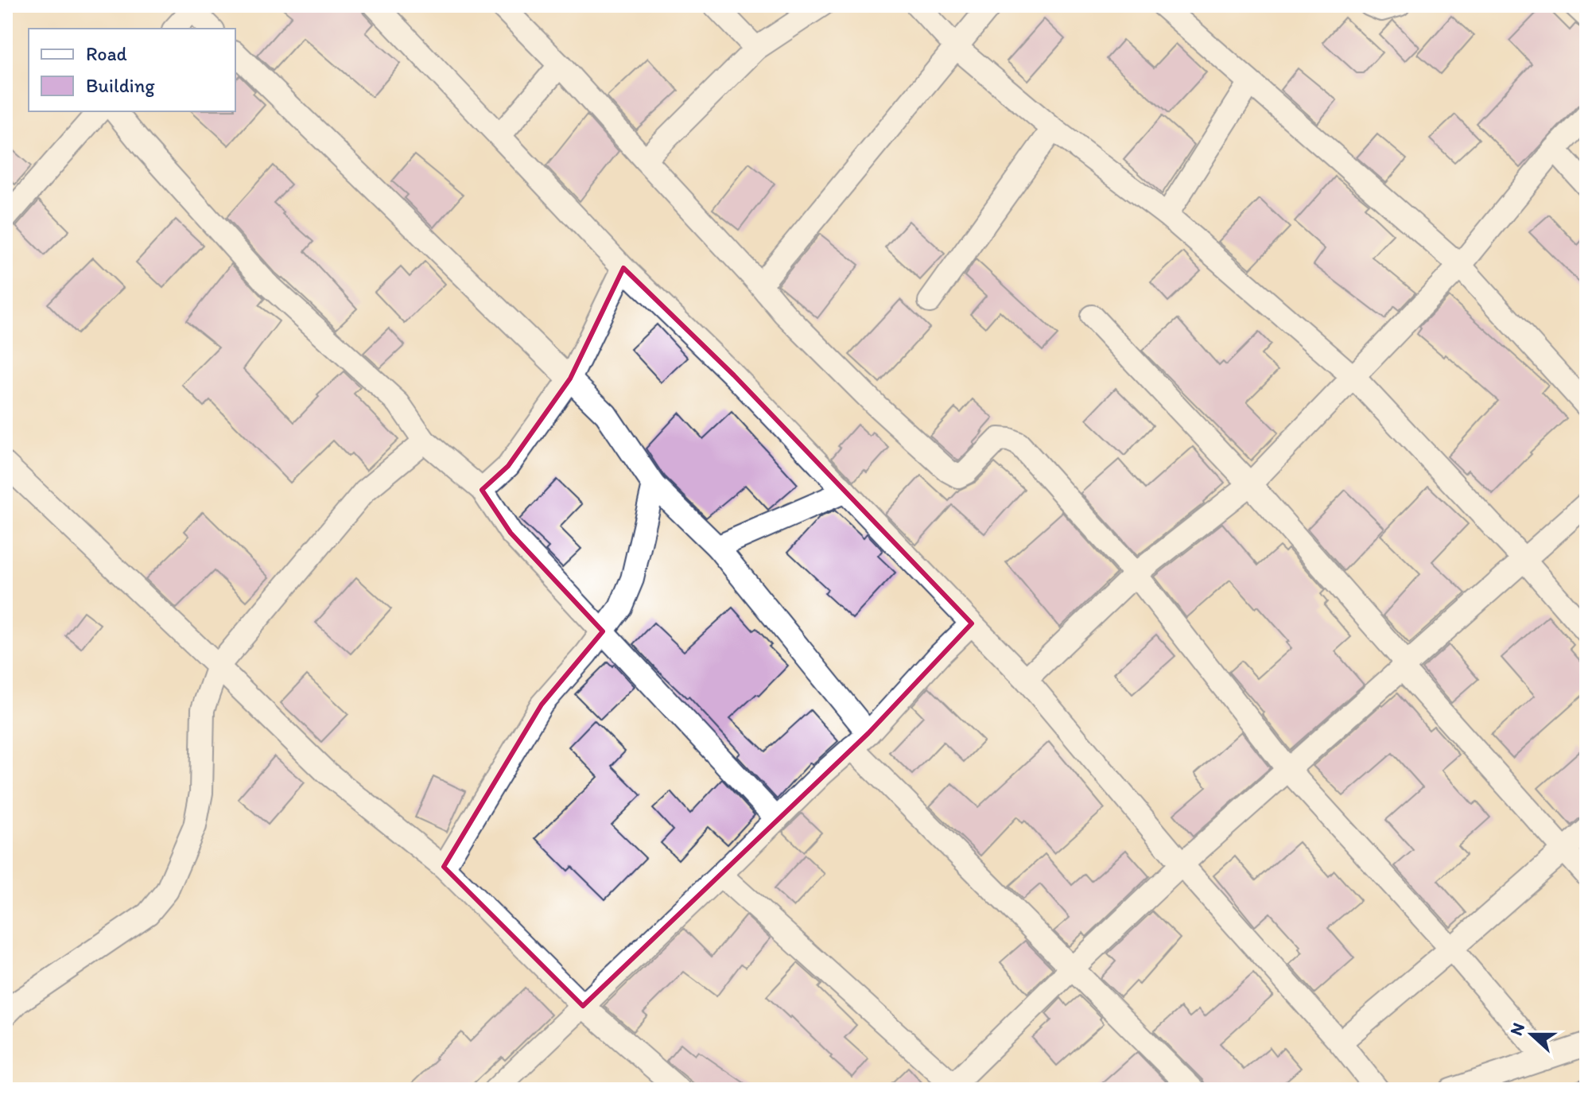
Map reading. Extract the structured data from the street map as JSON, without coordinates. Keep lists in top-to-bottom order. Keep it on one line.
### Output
{"legend":["Road","Building"],"north":"left"}
